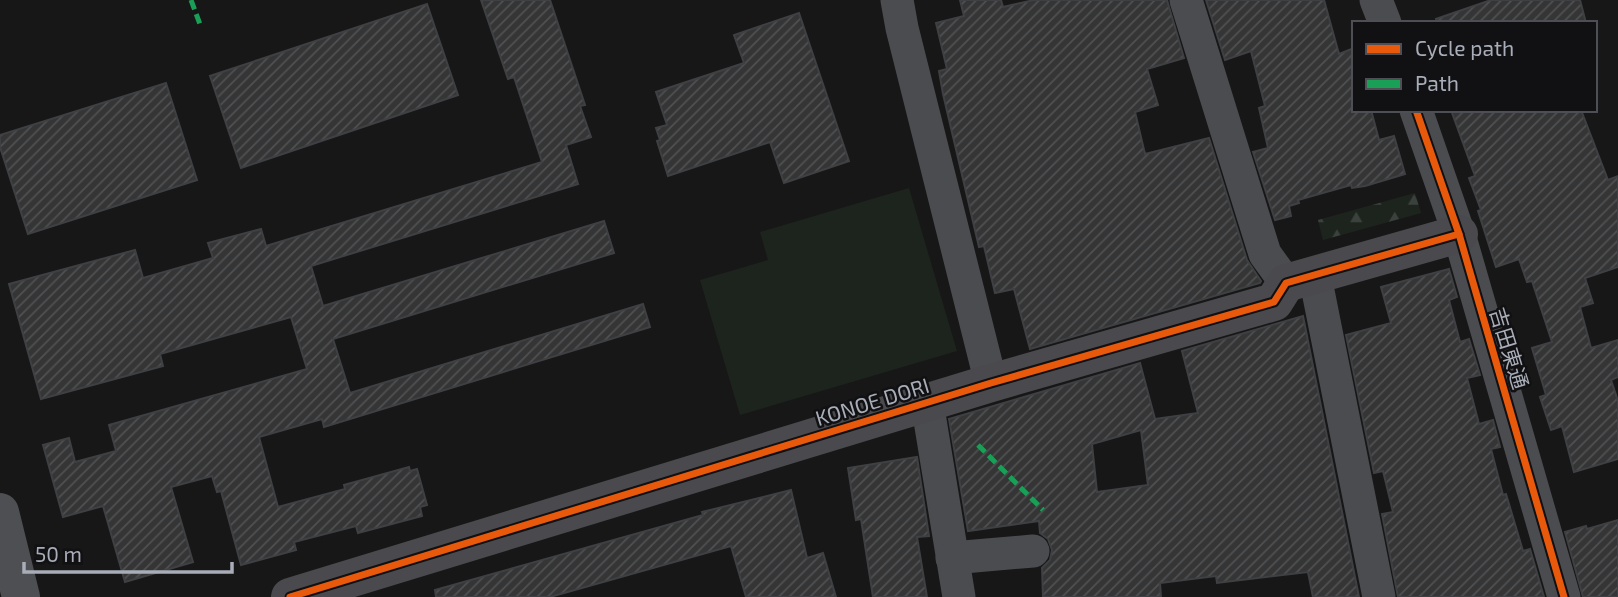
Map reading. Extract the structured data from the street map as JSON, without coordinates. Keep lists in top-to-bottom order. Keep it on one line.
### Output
{"streets":{"street":["吉田東通","KONOE DORI"]},"crossings":[["吉田東通","KONOE DORI"]],"legend":["Cycle path","Path"],"scale_bar":"50 m"}
